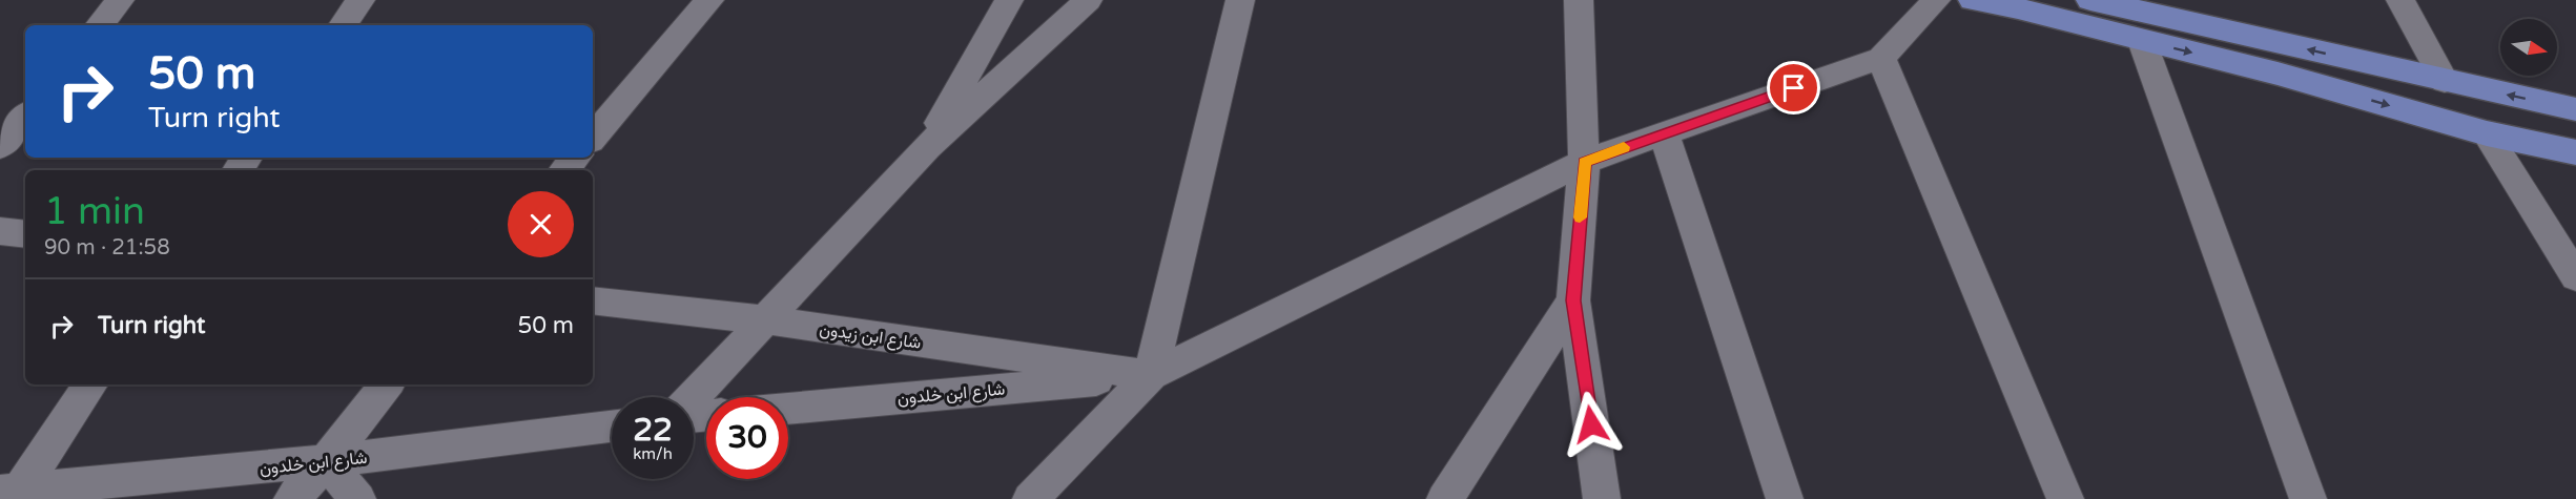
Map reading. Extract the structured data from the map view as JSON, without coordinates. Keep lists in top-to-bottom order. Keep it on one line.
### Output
{"streets":{"street":["شارع ابن زيدون","شارع ابن خلدون"]},"crossings":[["شارع ابن زيدون","شارع ابن خلدون"]],"north":"right","page":{"turn":["50 m","Turn right"],"heading":["1 min","90 m · 21:58"],"list":[{"name":"Turn right","value":"50 m"}],"speed":"22 km/h","limit":"30"}}
